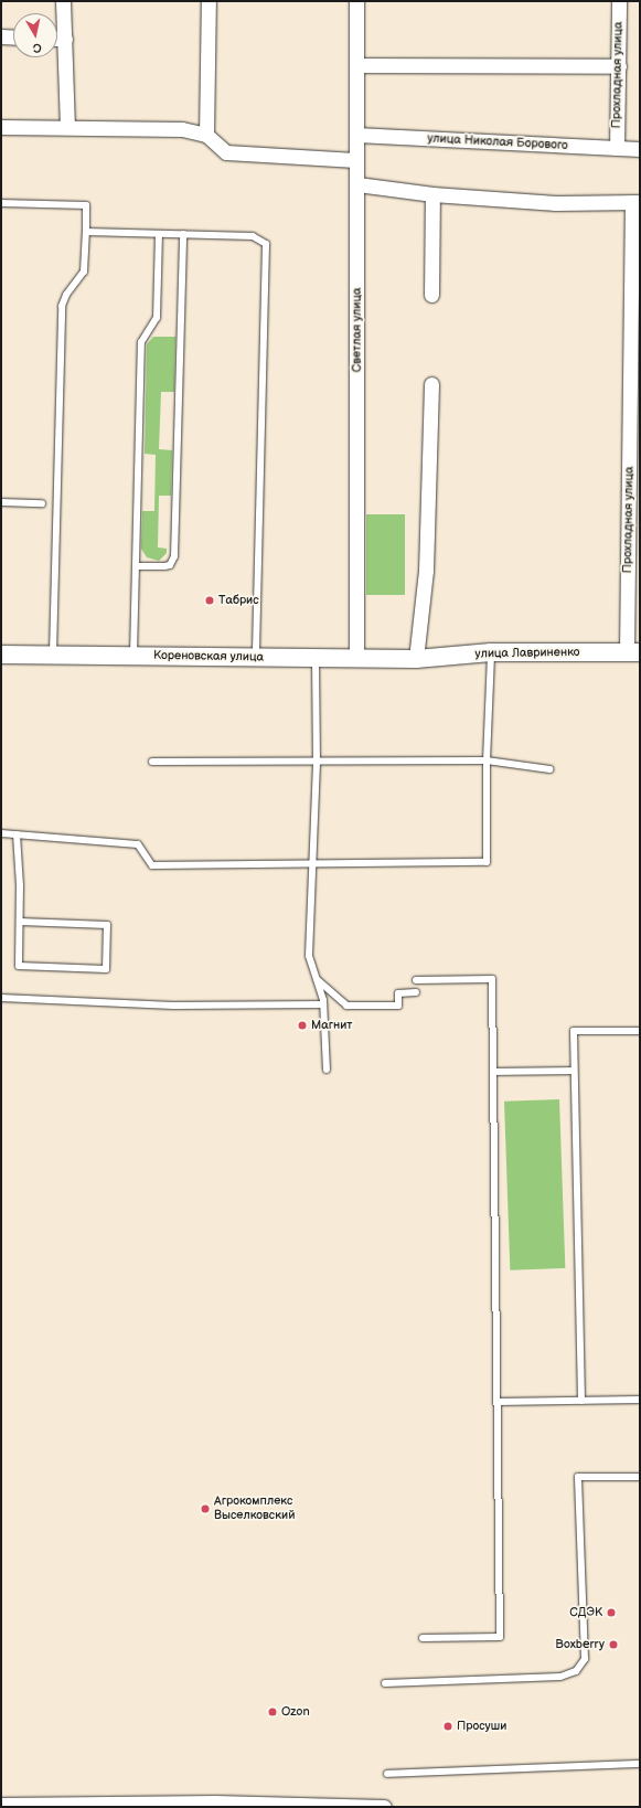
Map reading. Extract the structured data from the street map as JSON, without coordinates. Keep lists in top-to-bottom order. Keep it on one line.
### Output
{"streets":{"street":["Прохладная улица","улица Николая Борового","Светлая улица","улица Лавриненко","Кореновская улица"]},"crossings":[["Прохладная улица","улица Николая Борового"],["Прохладная улица","улица Лавриненко"],["улица Николая Борового","Светлая улица"],["Светлая улица","Кореновская улица"],["улица Лавриненко","Кореновская улица"]],"places":["Табрис","Магнит","Агрокомплекс Выселковский","СДЭК","Boxberry","Ozon","Просуши"],"north":"bottom"}
